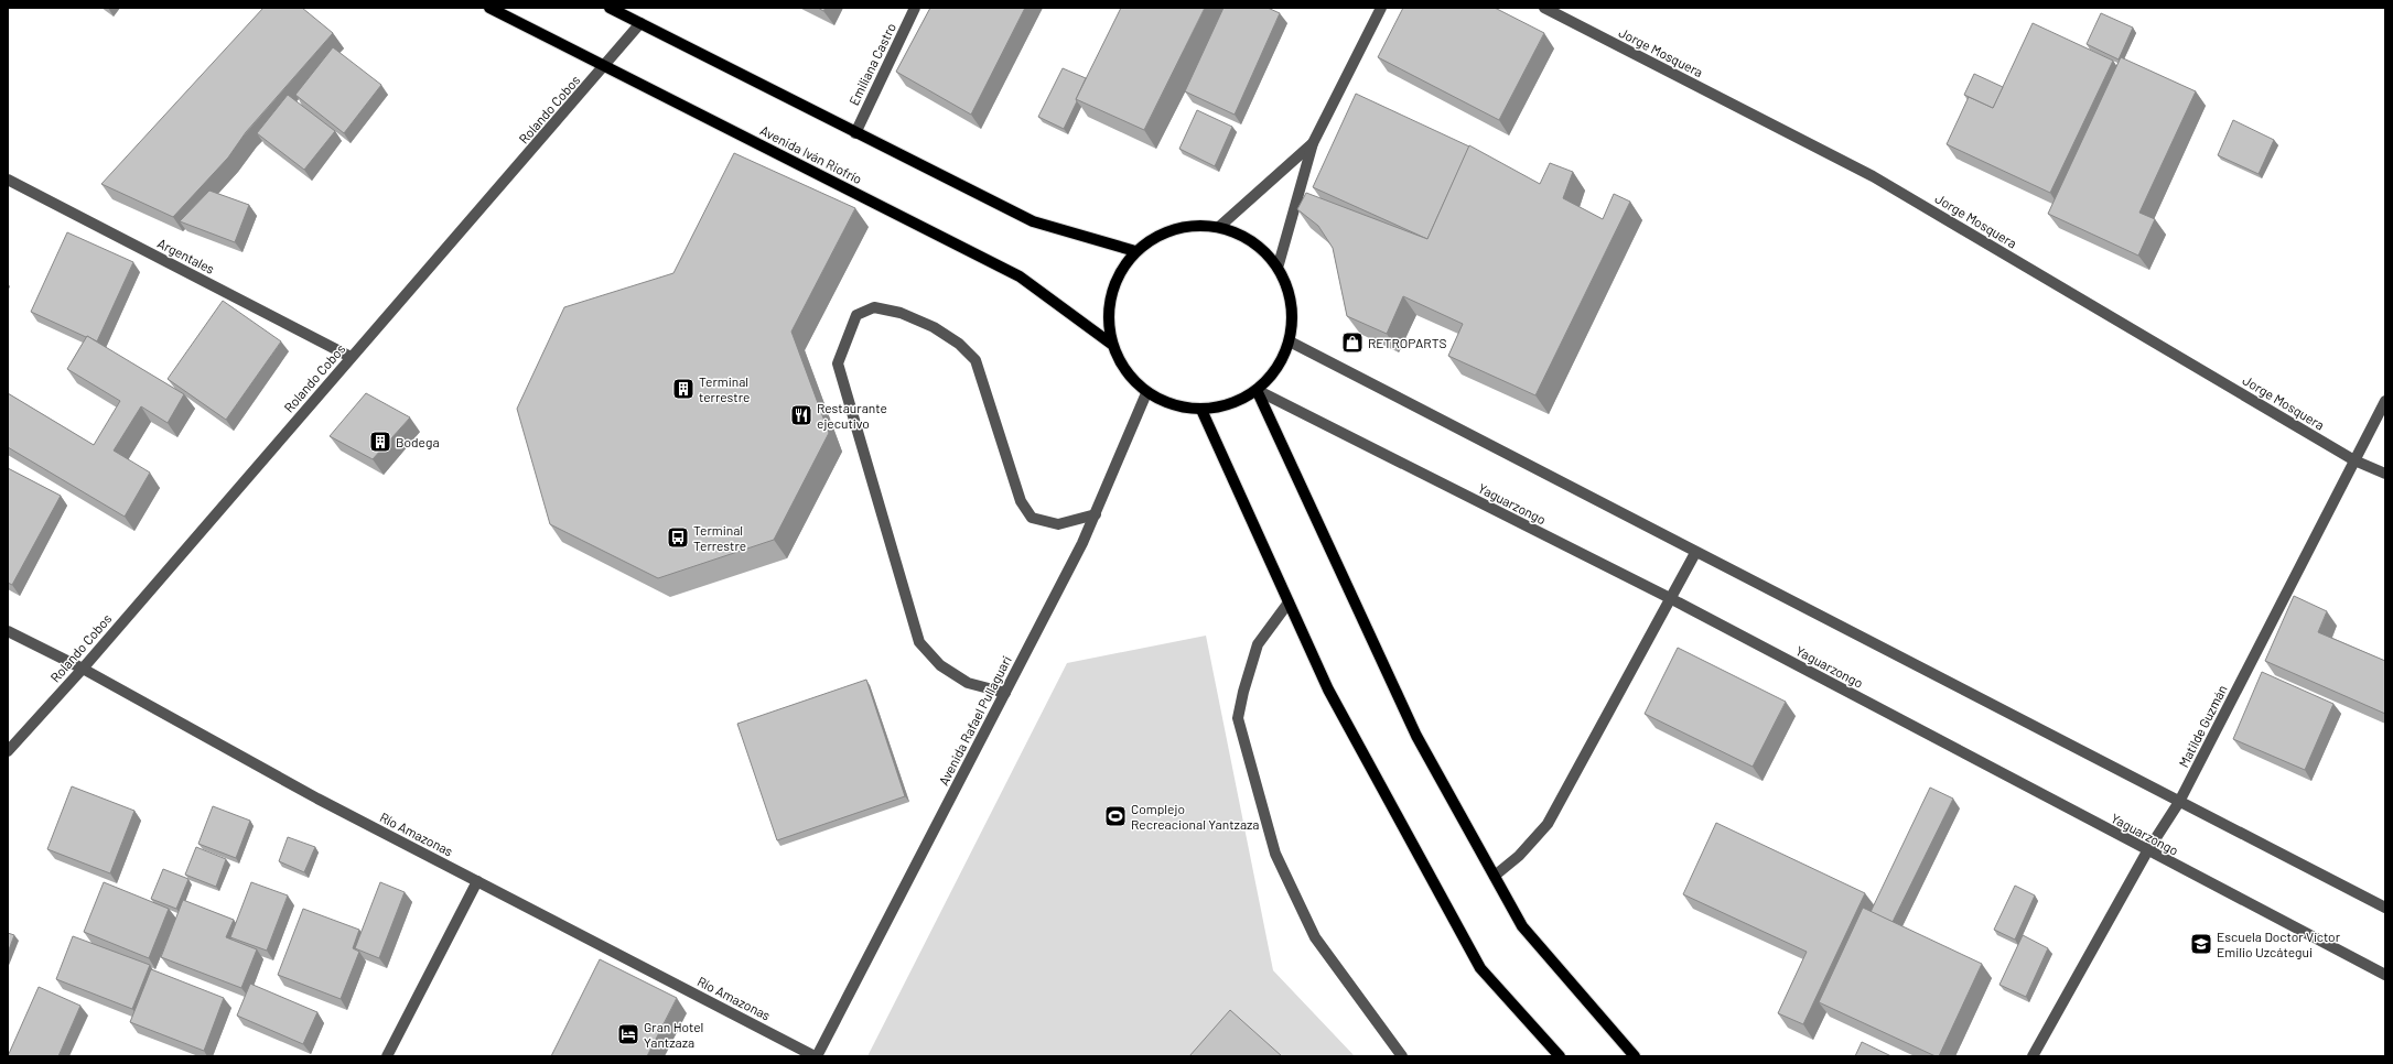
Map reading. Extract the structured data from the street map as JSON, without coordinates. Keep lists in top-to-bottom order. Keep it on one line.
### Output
{"streets":{"main road":["Avenida Iván Riofrío"],"street":["Jorge Mosquera","Emiliana Castro","Rolando Cobos","Argentales","Yaguarzongo","Avenida Rafael Pullaguari","Matilde Guzmán","Río Amazonas"]},"crossings":[["Jorge Mosquera","Matilde Guzmán"],["Rolando Cobos","Avenida Iván Riofrío"],["Rolando Cobos","Argentales"],["Rolando Cobos","Río Amazonas"],["Yaguarzongo","Matilde Guzmán"],["Avenida Rafael Pullaguari","Río Amazonas"]],"places":{"shop":["RETROPARTS"],"building":["Terminal terrestre","Bodega"],"restaurant":["Restaurante ejecutivo"],"bus stop":["Terminal Terrestre"],"sports":["Complejo Recreacional Yantzaza"],"school or university":["Escuela Doctor Víctor Emilio Uzcátegui"],"hotel":["Gran Hotel Yantzaza"]}}
